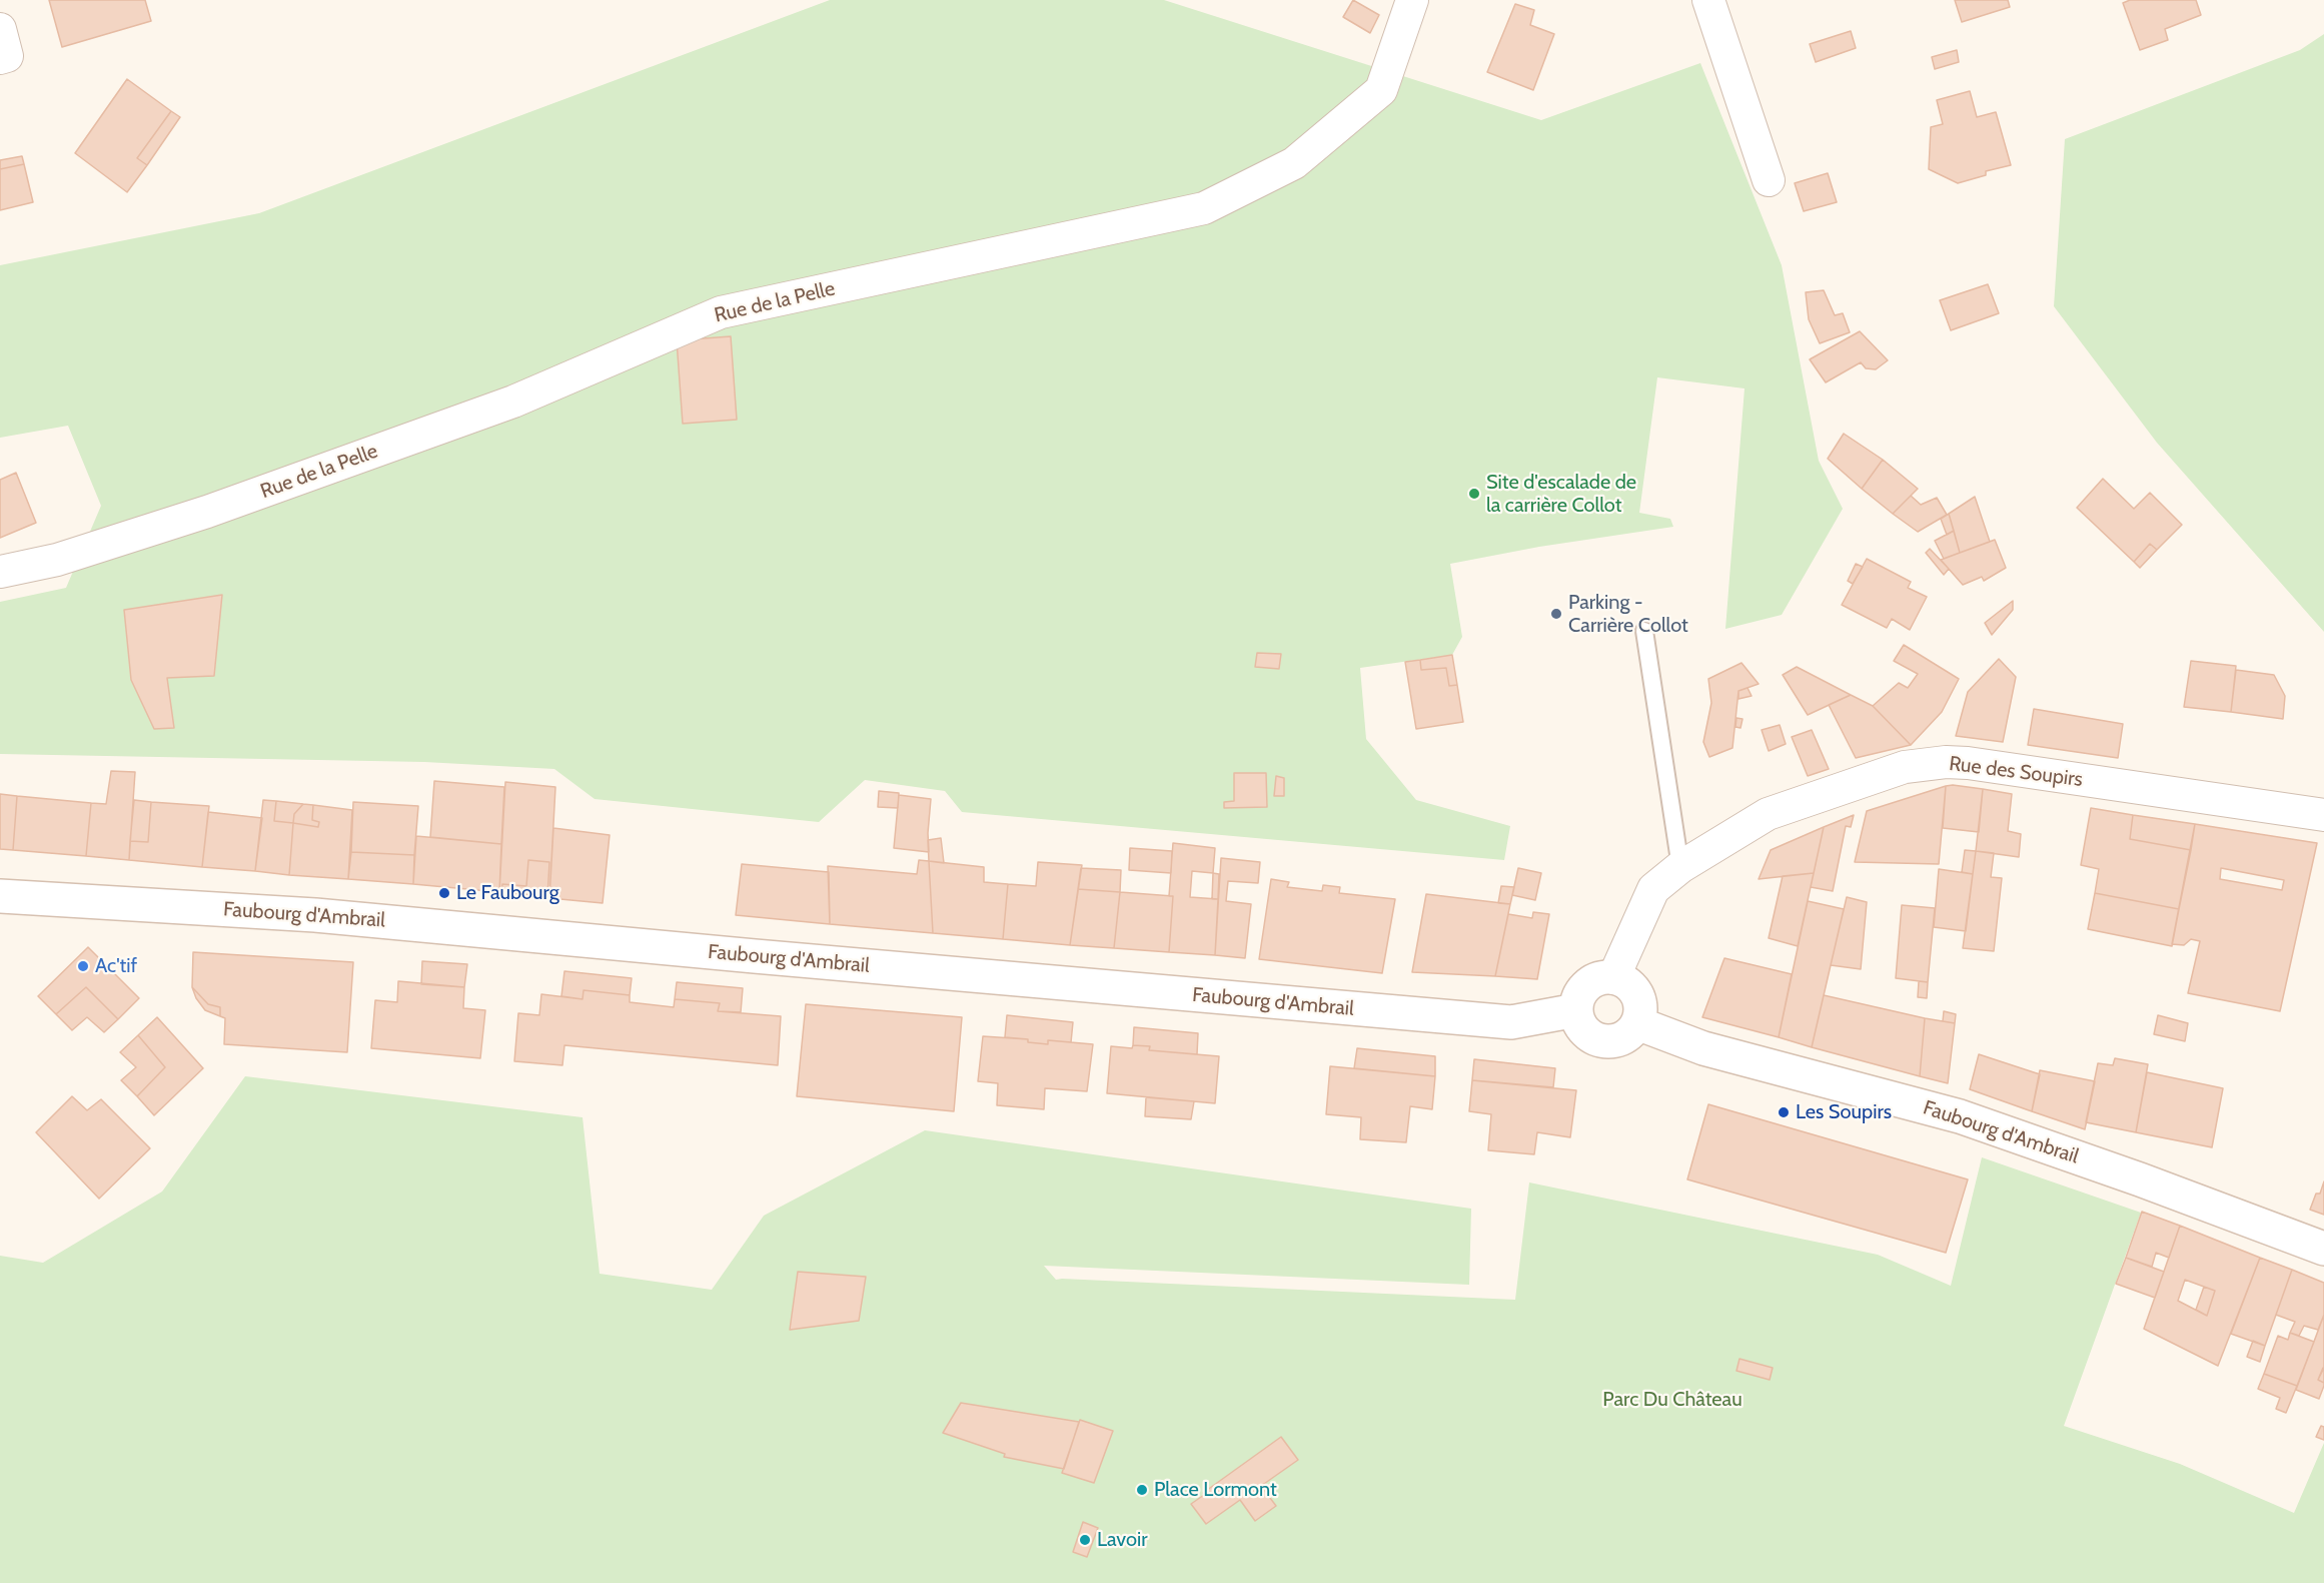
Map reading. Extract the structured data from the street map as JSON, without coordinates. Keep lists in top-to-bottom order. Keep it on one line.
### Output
{"streets":{"main road":["Faubourg d'Ambrail"],"street":["Rue de la Pelle","Rue des Soupirs"]},"crossings":[["Rue des Soupirs","Faubourg d'Ambrail"]],"parks":["Parc Du Château"],"places":["Site d'escalade de la carrière Collot","Parking - Carrière Collot","Le Faubourg","Ac'tif","Les Soupirs","Place Lormont","Lavoir"]}
